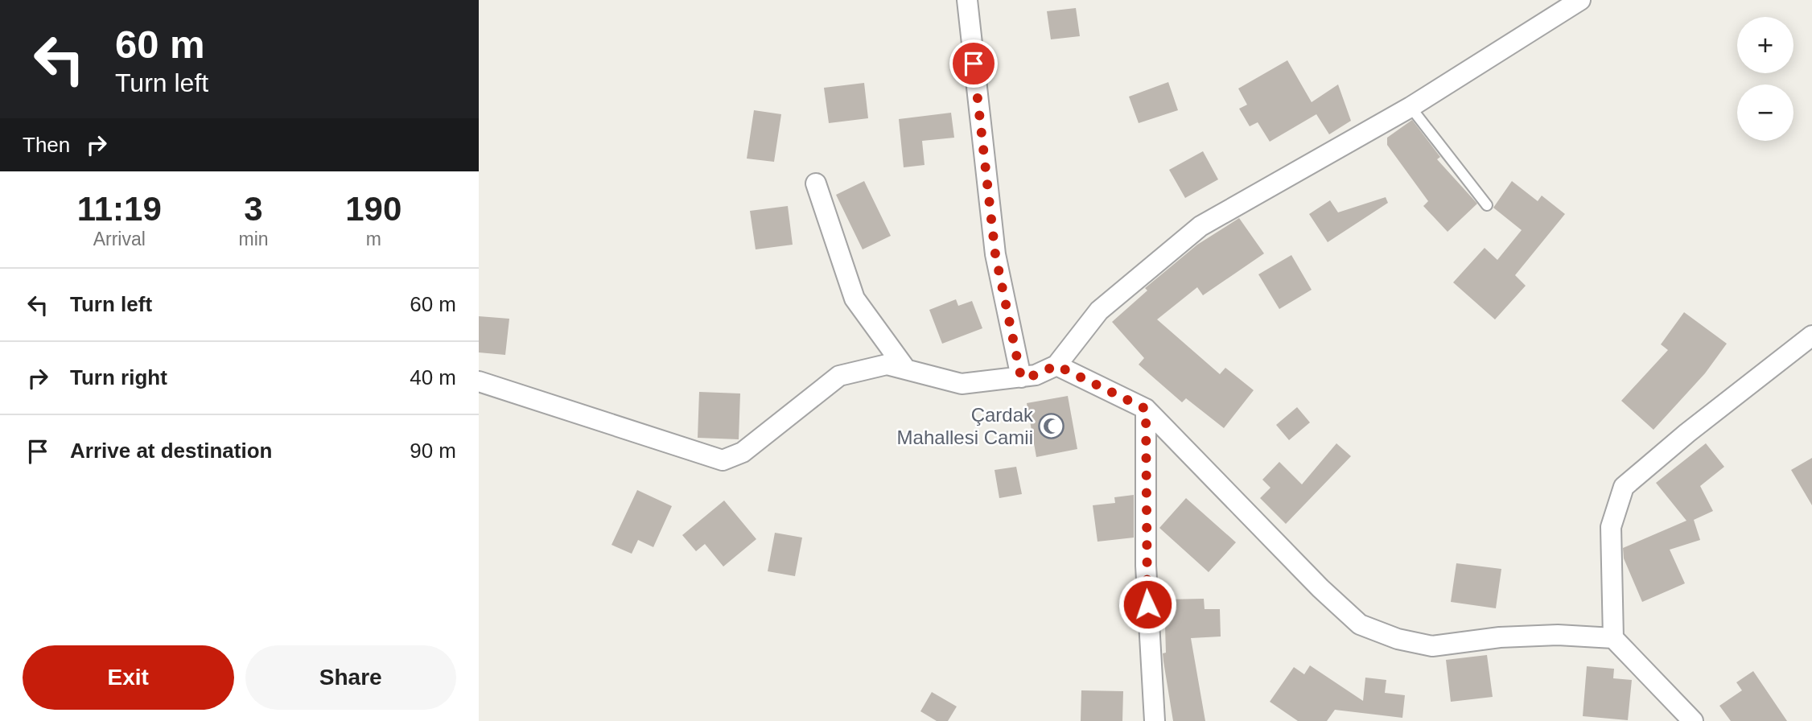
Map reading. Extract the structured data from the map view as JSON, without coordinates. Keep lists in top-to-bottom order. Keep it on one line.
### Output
{"places":{"mosque":["Çardak Mahallesi Camii"]},"page":{"turn":["60 m","Turn left"],"map_buttons":["+","−"],"then":"Then","eta":["11:19","Arrival","3","min","190","m"],"list":[{"name":"Turn left","value":"60 m"},{"name":"Turn right","value":"40 m"},{"name":"Arrive at destination","value":"90 m"}],"buttons":["Exit","Share"]}}
